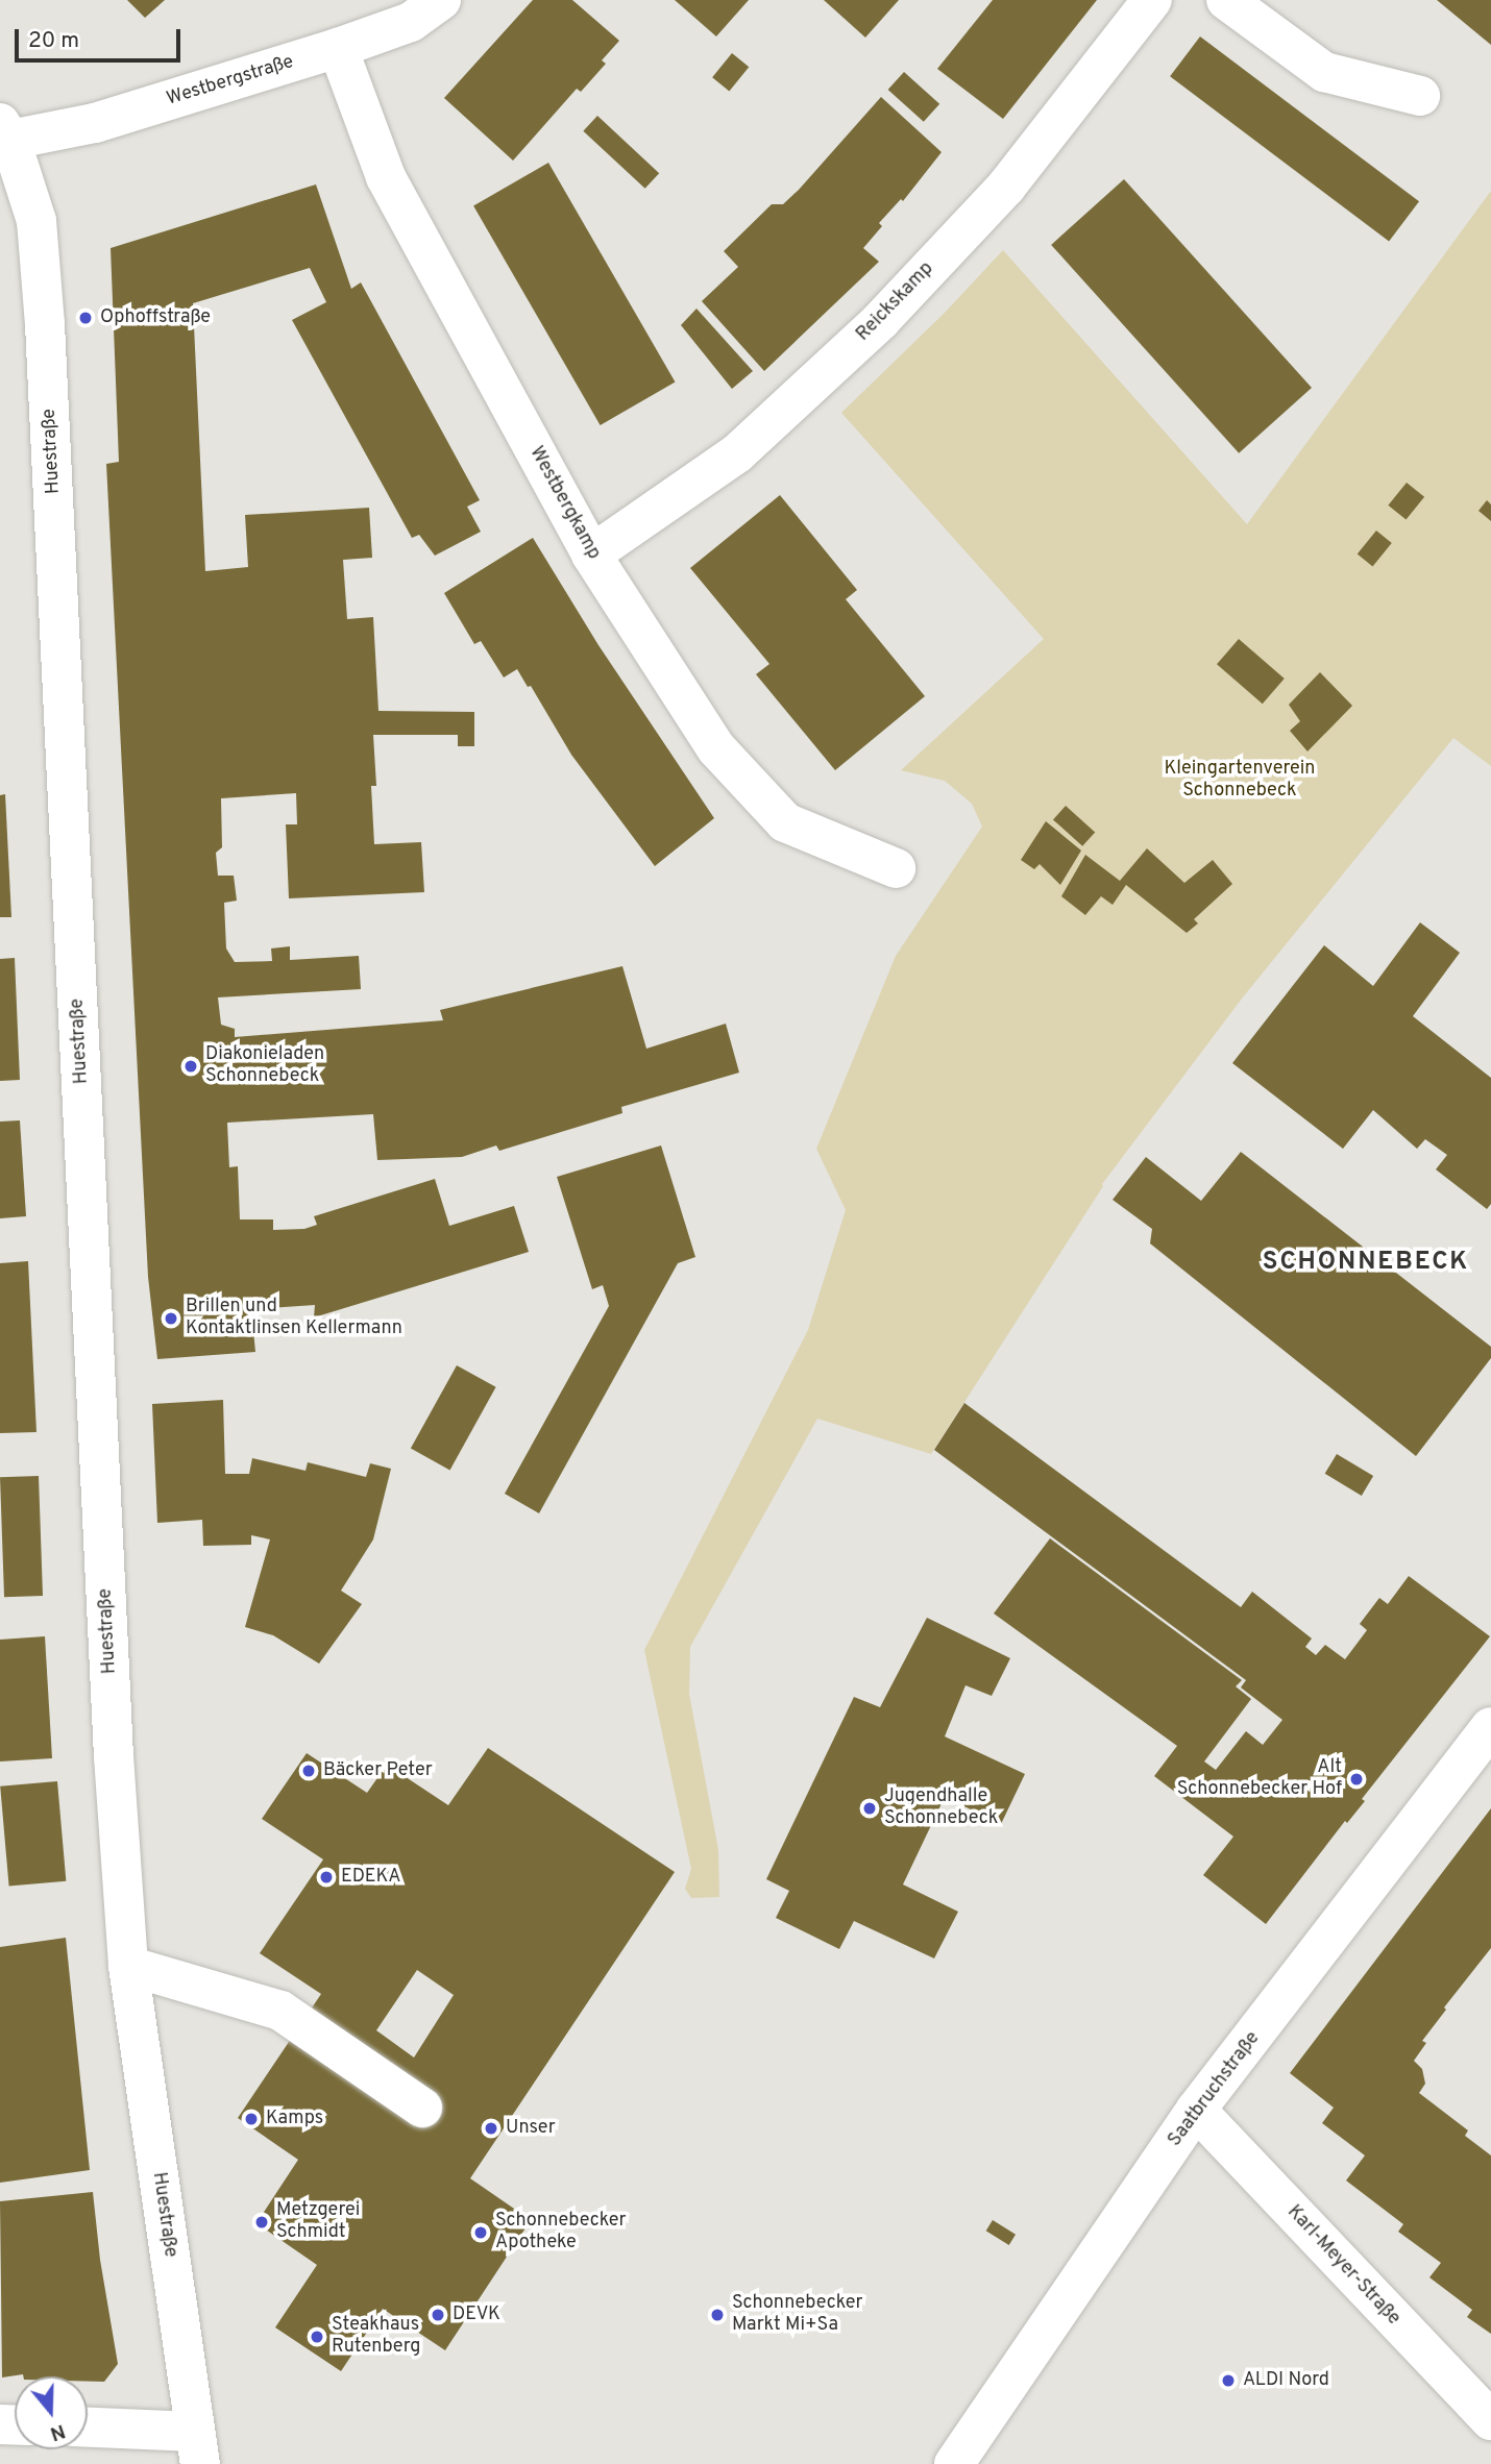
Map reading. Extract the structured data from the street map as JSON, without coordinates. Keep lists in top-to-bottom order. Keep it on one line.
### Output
{"streets":{"street":["Westbergstraße","Reickskamp","Huestraße","Westbergkamp","Saatbruchstraße","Karl-Meyer-Straße"]},"crossings":[["Westbergstraße","Huestraße"],["Westbergstraße","Westbergkamp"],["Reickskamp","Westbergkamp"],["Saatbruchstraße","Karl-Meyer-Straße"]],"districts":["SCHONNEBECK"],"parks":["Kleingartenverein Schonnebeck"],"places":["Ophoffstraße","Diakonieladen Schonnebeck","Brillen und Kontaktlinsen Kellermann","Bäcker Peter","Alt Schonnebecker Hof","Jugendhalle Schonnebeck","EDEKA","Kamps","Unser","Metzgerei Schmidt","Schonnebecker Apotheke","DEVK","Schonnebecker Markt Mi+Sa","Steakhaus Rutenberg","ALDI Nord"],"scale_bar":"20 m","north":"bottom"}
